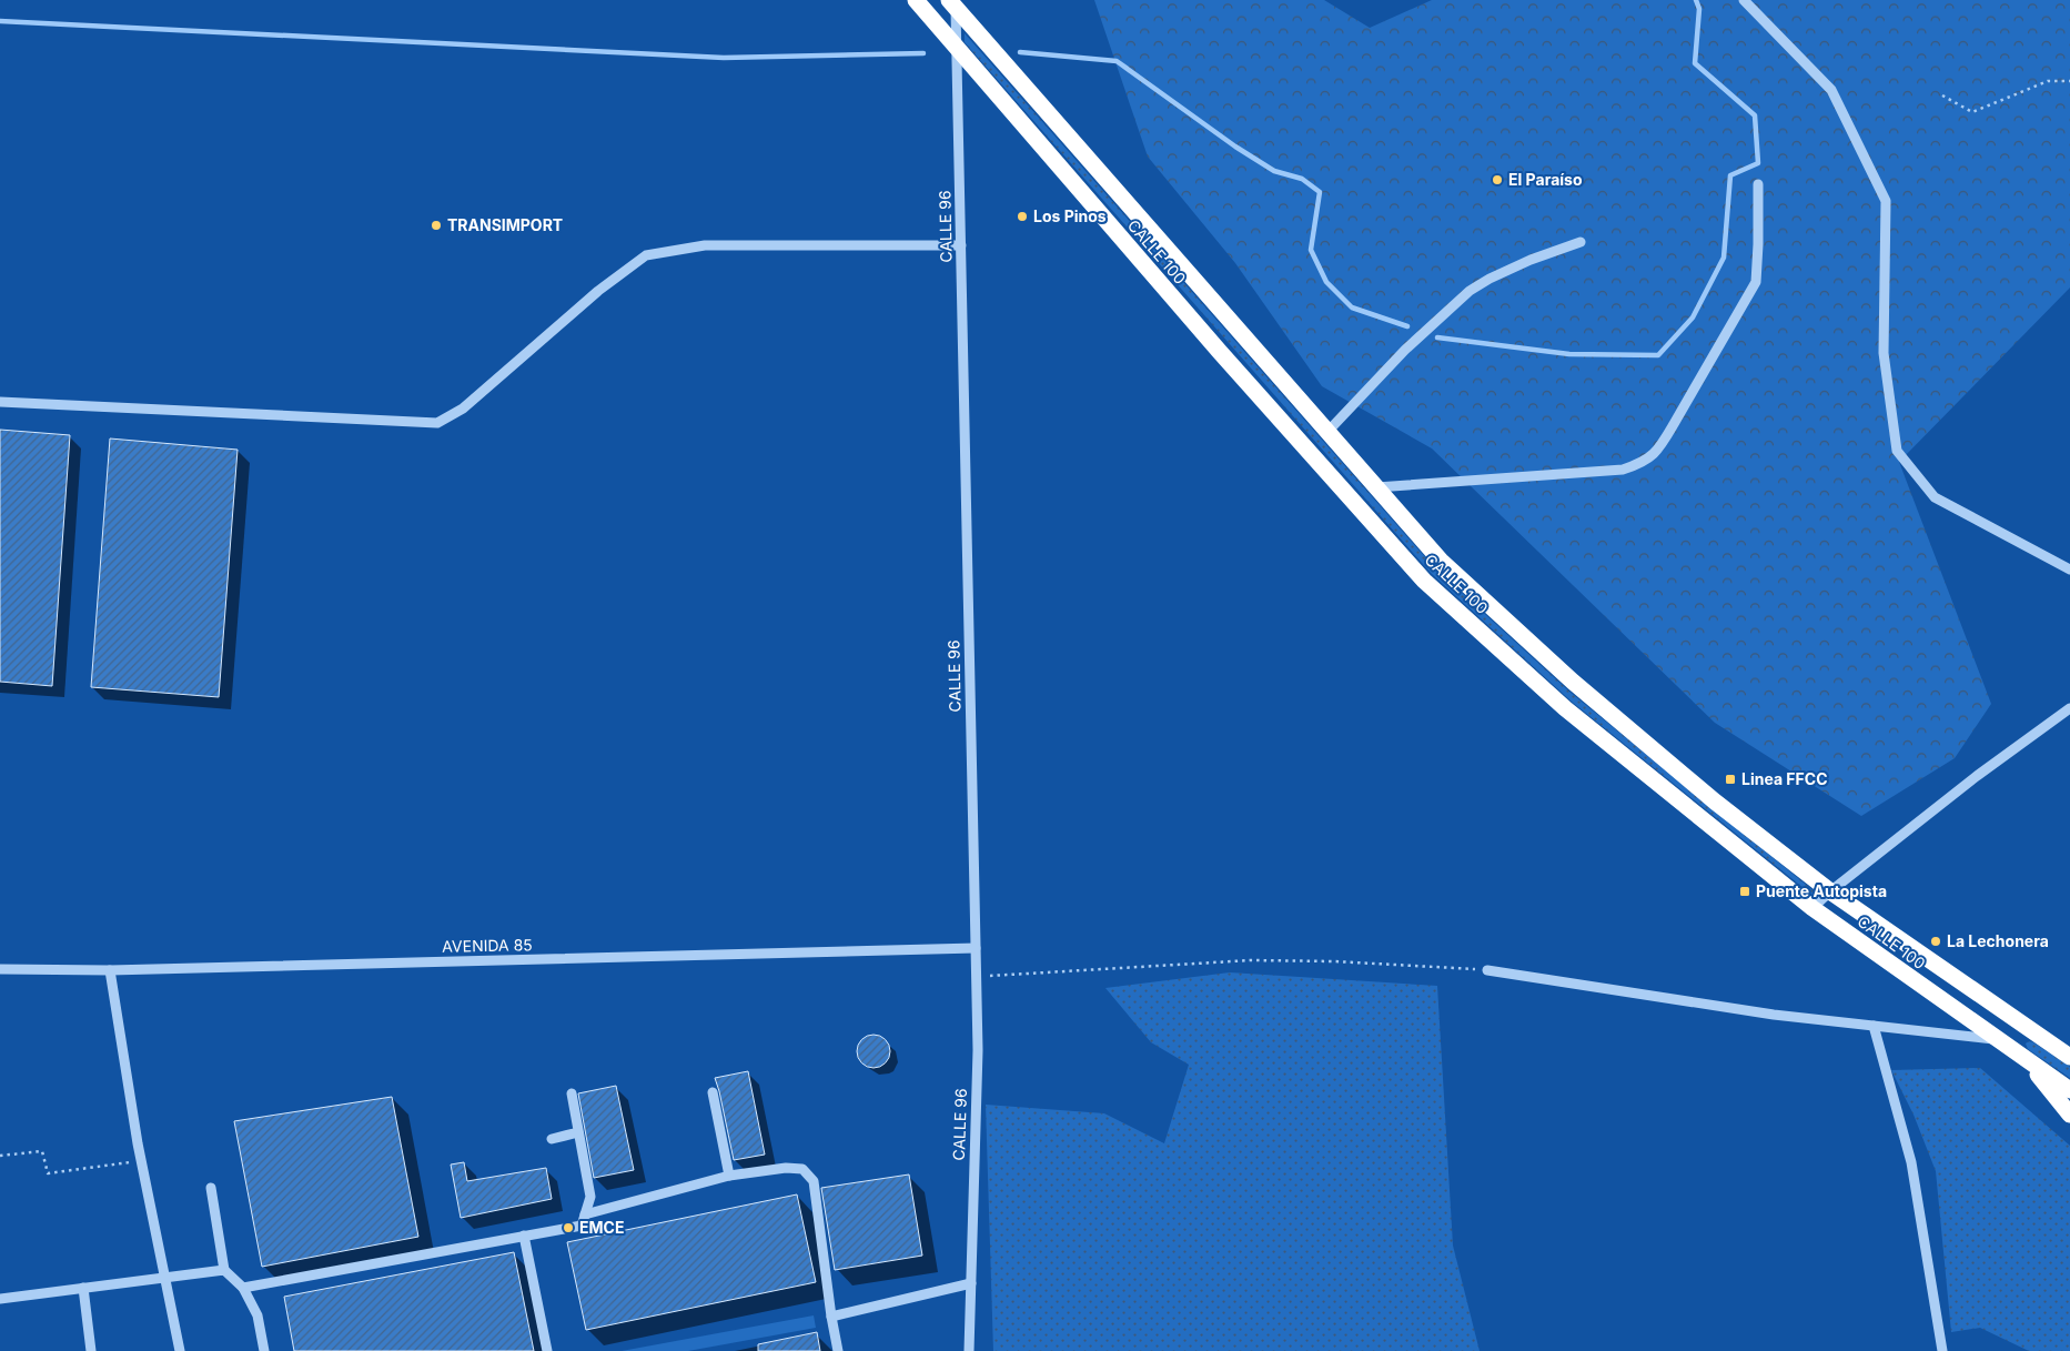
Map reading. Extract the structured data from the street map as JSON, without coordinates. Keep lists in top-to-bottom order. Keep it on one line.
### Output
{"streets":{"highway":["CALLE 100"],"street":["CALLE 96","AVENIDA 85"]},"crossings":[["CALLE 96","CALLE 100"],["CALLE 96","AVENIDA 85"]],"places":{"other":["El Paraíso","Los Pinos","TRANSIMPORT","La Lechonera","EMCE"],"transit":["Linea FFCC","Puente Autopista"]}}
